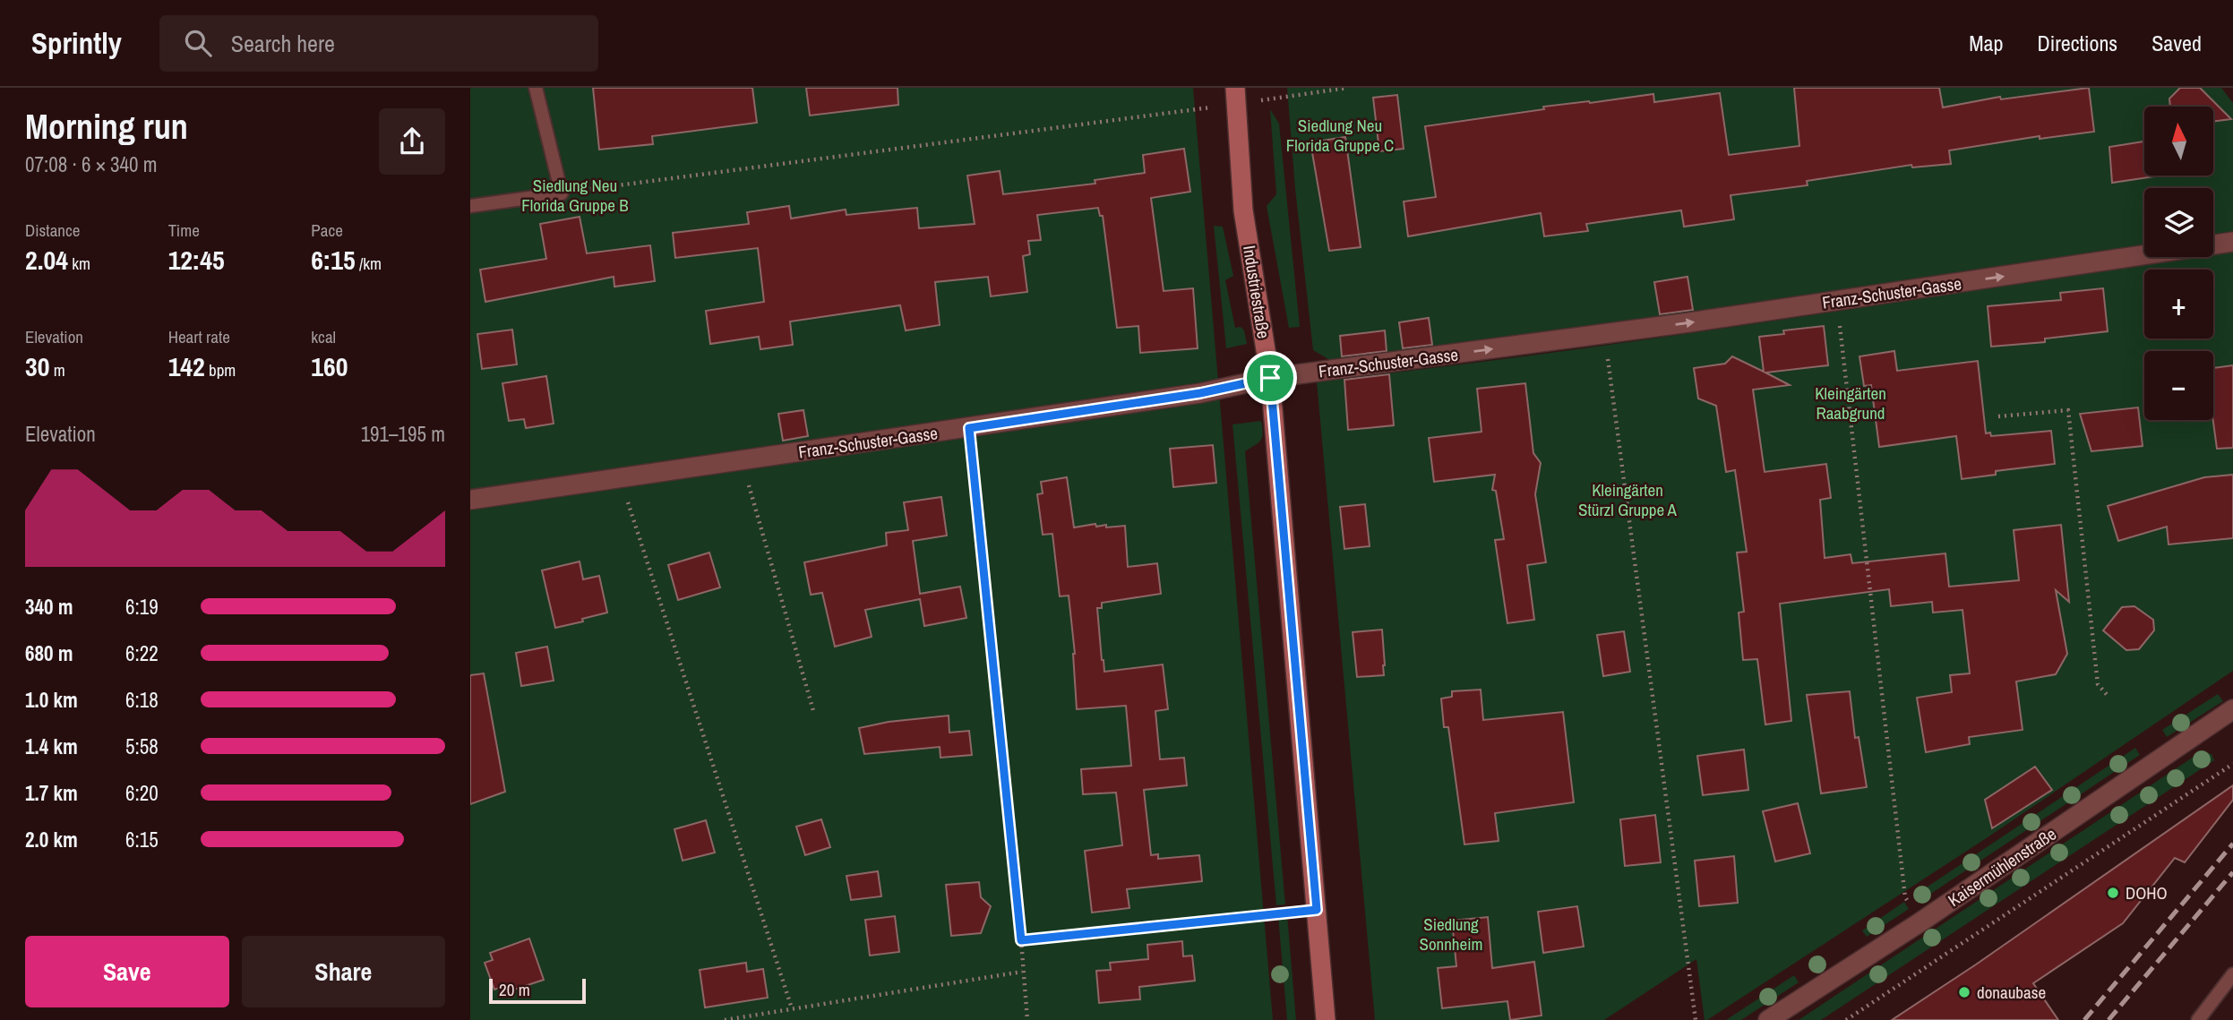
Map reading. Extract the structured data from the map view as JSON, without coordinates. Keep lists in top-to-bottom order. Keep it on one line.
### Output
{"streets":{"street":["Industriestraße","Franz-Schuster-Gasse","Kaisermühlenstraße"]},"crossings":[["Industriestraße","Franz-Schuster-Gasse"]],"one_way":["Franz-Schuster-Gasse"],"parks":["Siedlung Neu Florida Gruppe C","Siedlung Neu Florida Gruppe B","Kleingärten Raabgrund","Kleingärten Stürzl Gruppe A","Siedlung Sonnheim"],"places":["DOHO","donaubase"],"scale_bar":"20 m","north":"top","page":{"header":"Sprintly","search":"Search here","nav":["Map","Directions","Saved"],"heading":["Morning run","07:08 · 6 × 340 m"],"map_buttons":["+","−"],"stats":[["Distance","2.04 km"],["Time","12:45"],["Pace","6:15 /km"],["Elevation","30 m"],["Heart rate","142 bpm"],["kcal","160"]],"chart":["Elevation","191–195 m"],"list":[{"name":"340 m","note":"6:19"},{"name":"680 m","note":"6:22"},{"name":"1.0 km","note":"6:18"},{"name":"1.4 km","note":"5:58"},{"name":"1.7 km","note":"6:20"},{"name":"2.0 km","note":"6:15"}],"buttons":["Save","Share"],"scale":"20 m"}}
